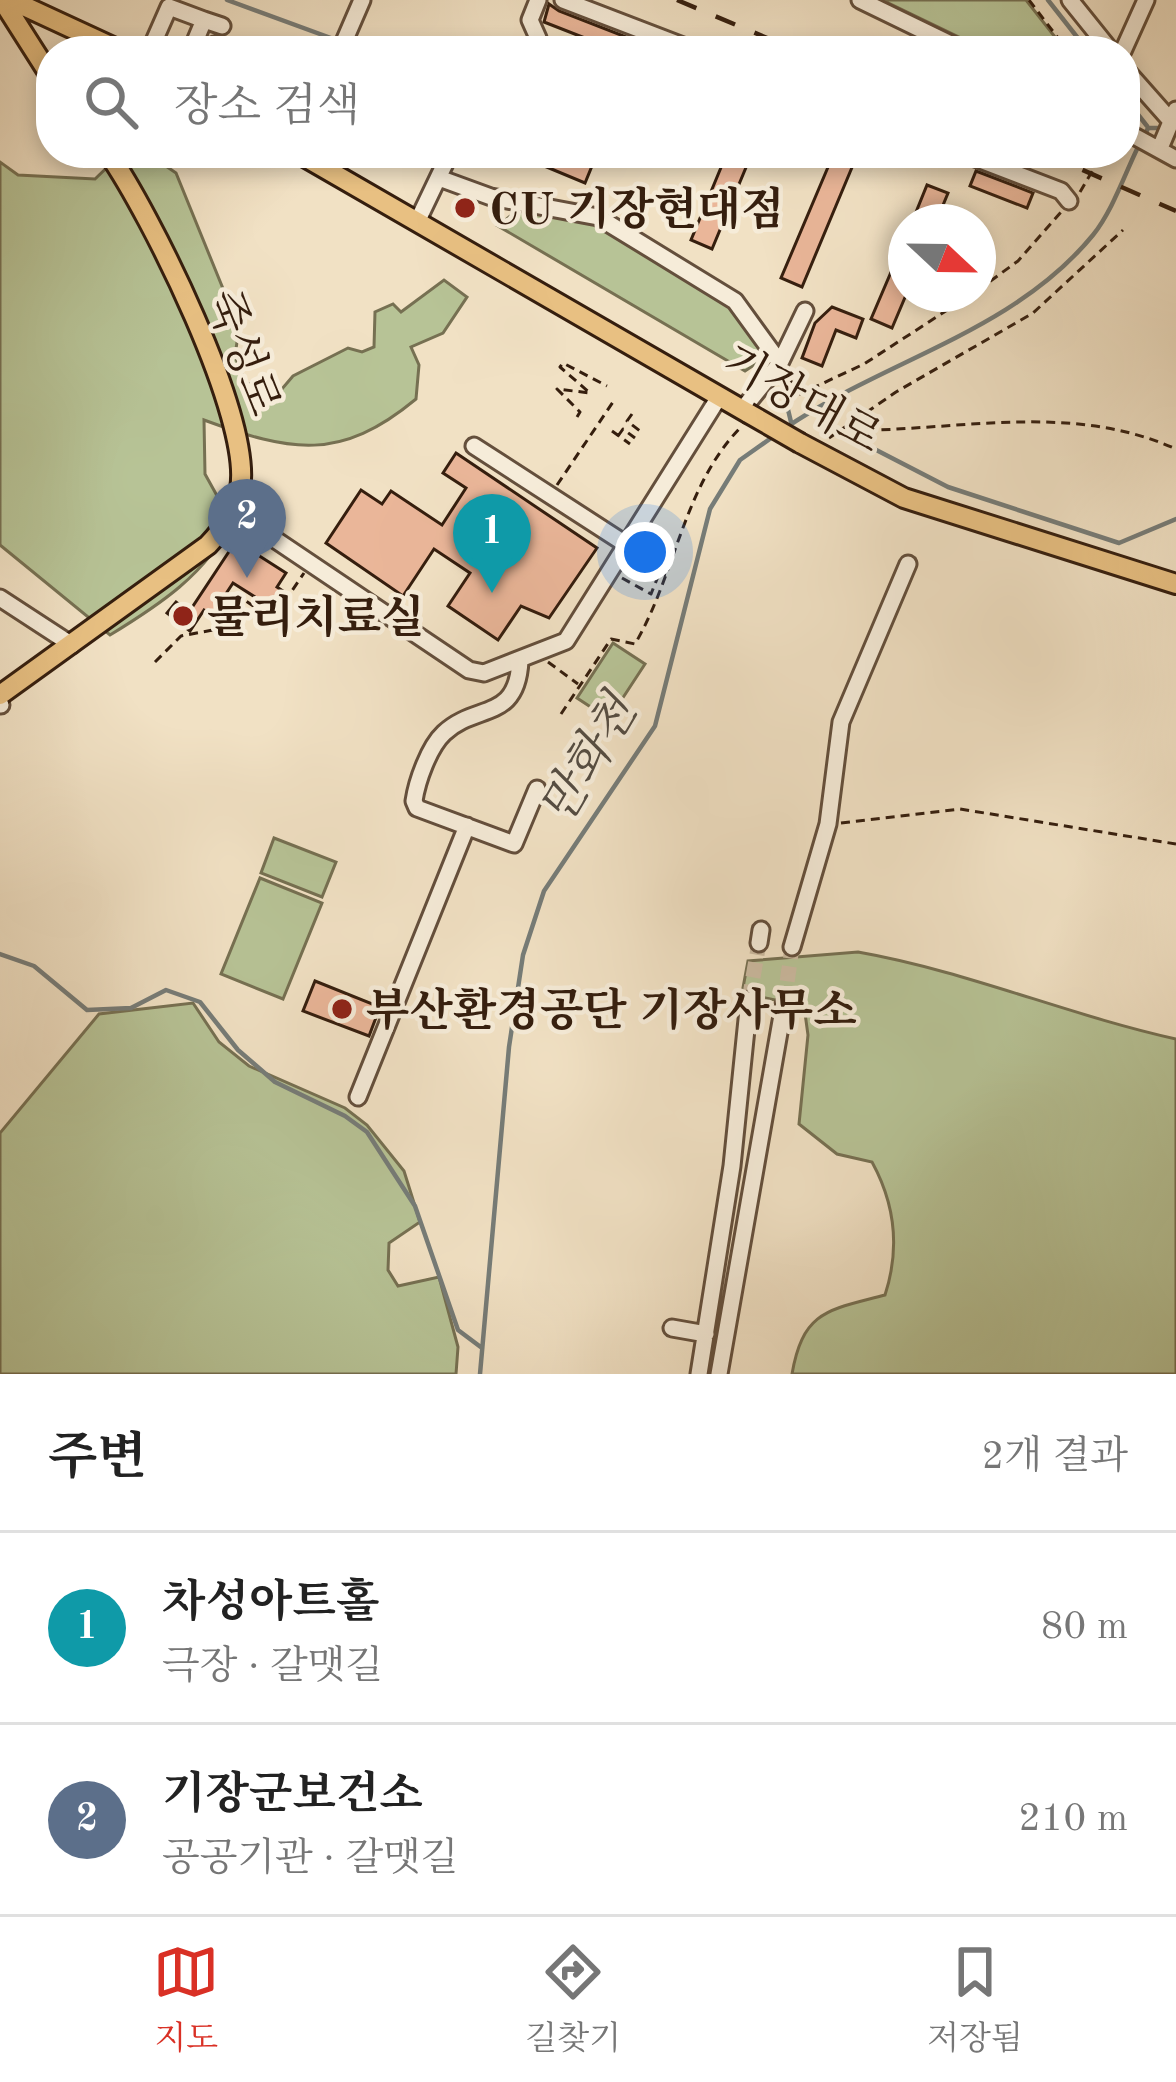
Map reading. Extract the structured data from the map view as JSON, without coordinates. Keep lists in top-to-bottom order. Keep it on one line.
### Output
{"streets":{"main road":["죽성로","기장대로"]},"water":["만화천"],"places":["CU 기장현대점","물리치료실","부산환경공단 기장사무소"],"north":"right","page":{"search":"장소 검색","pins":["2","1"],"heading":["주변","2개 결과"],"list":[{"mark":"1","name":"차성아트홀","note":"극장 · 갈맷길","value":"80 m"},{"mark":"2","name":"기장군보건소","note":"공공기관 · 갈맷길","value":"210 m"}],"nav":["지도","길찾기","저장됨"]}}
